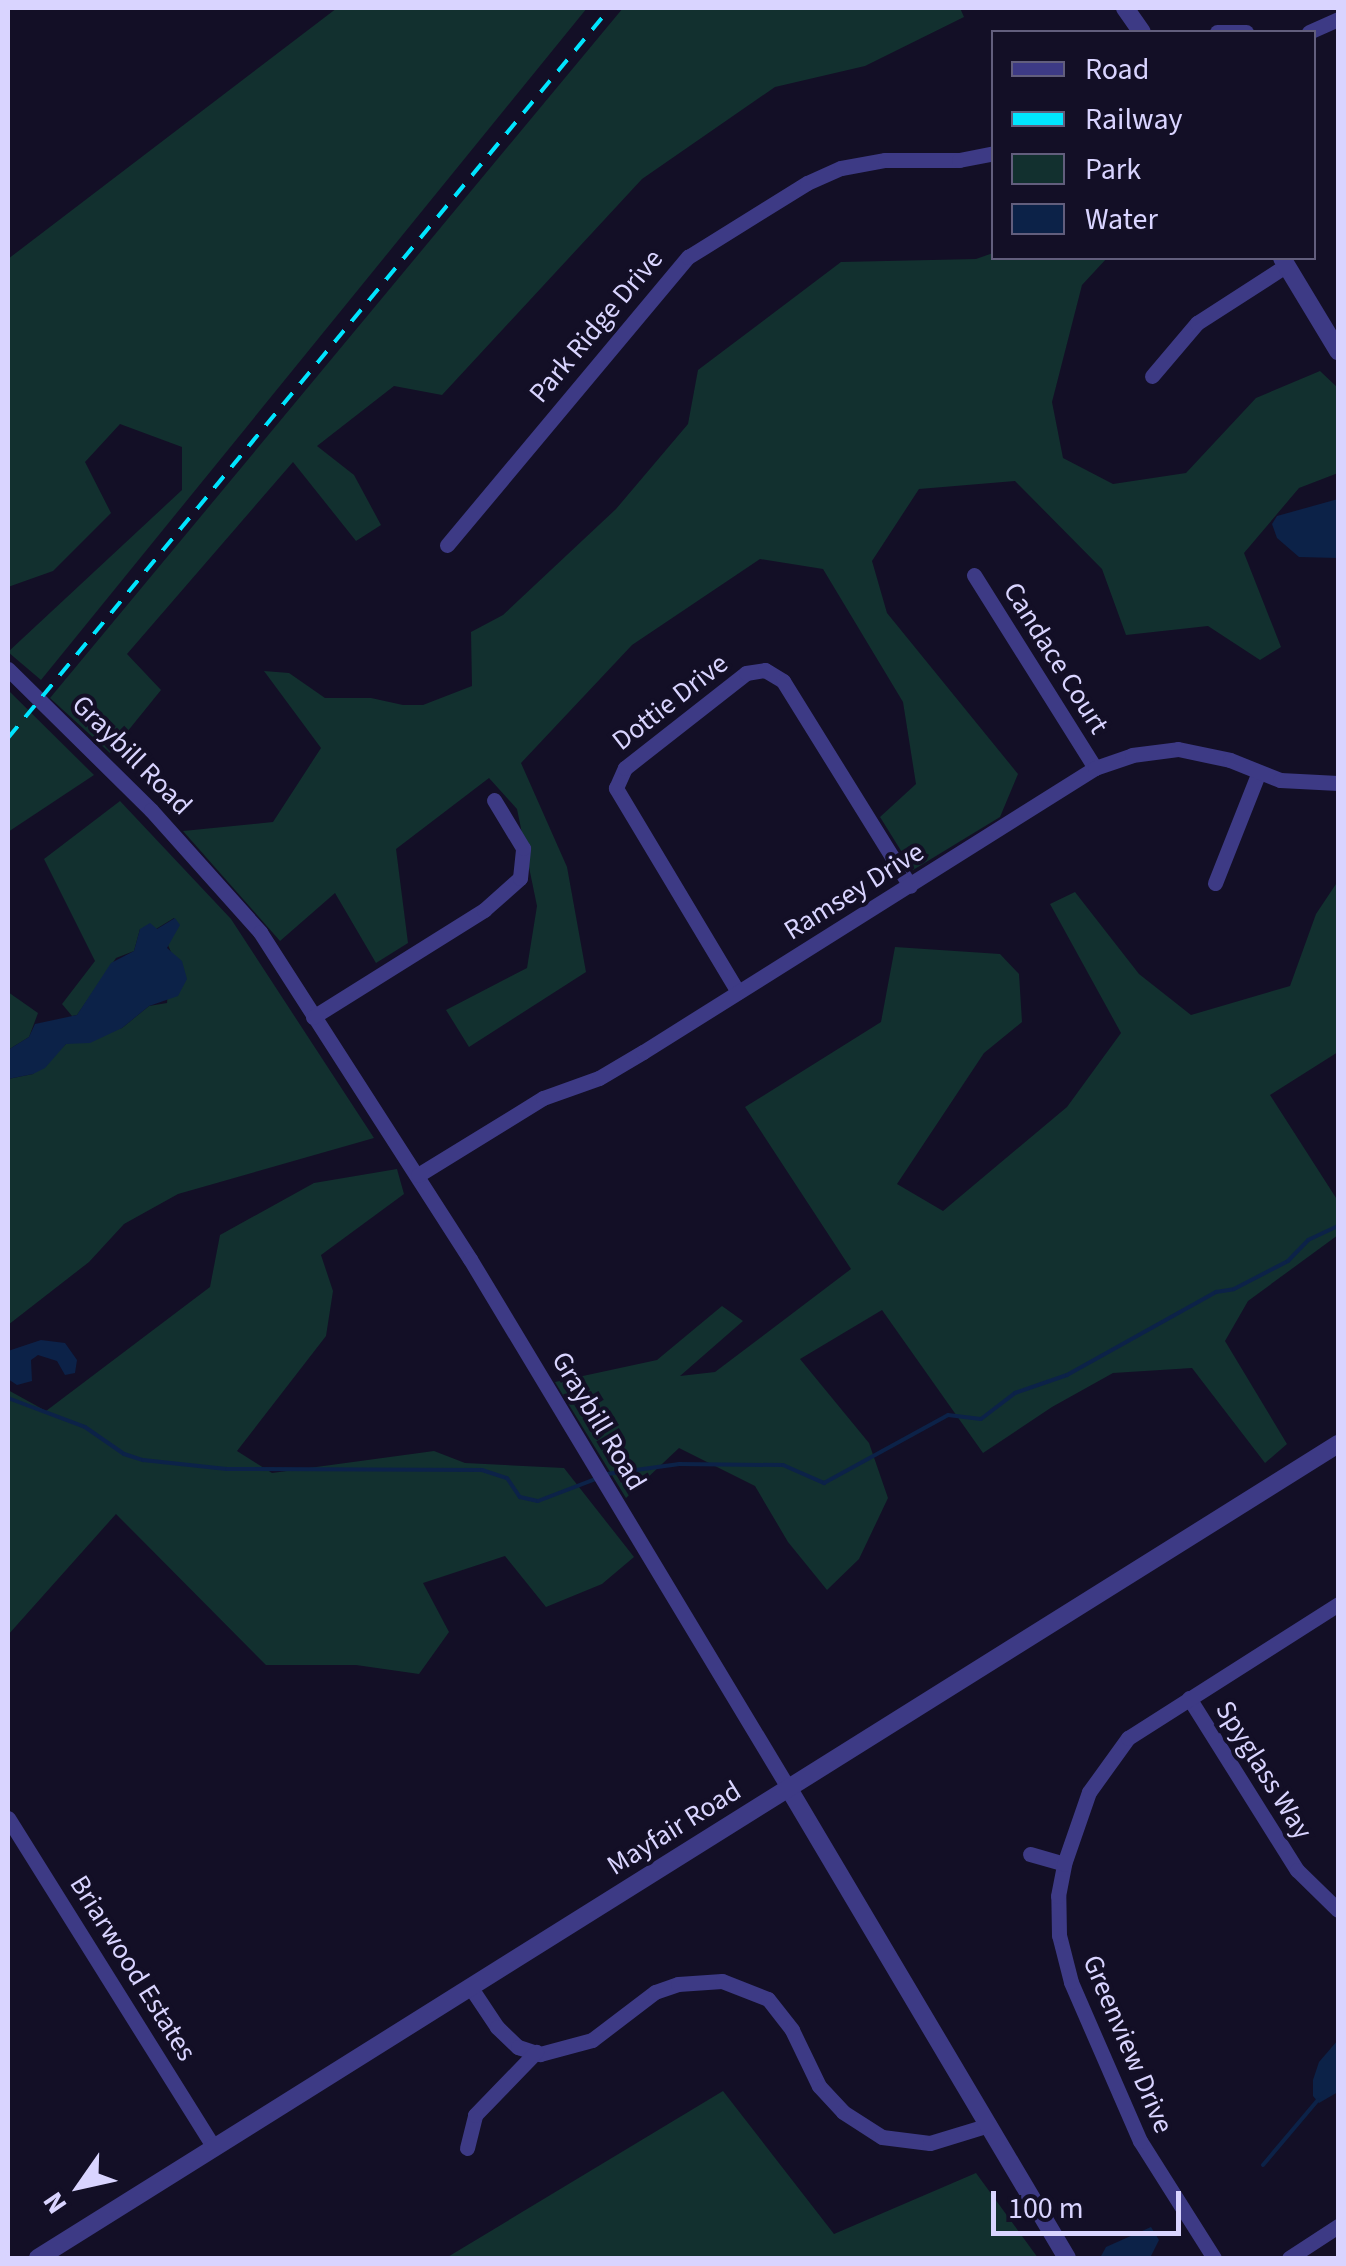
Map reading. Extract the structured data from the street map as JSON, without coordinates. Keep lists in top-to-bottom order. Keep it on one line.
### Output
{"streets":{"street":["Park Ridge Drive","Candace Court","Dottie Drive","Graybill Road","Ramsey Drive","Spyglass Way","Mayfair Road","Briarwood Estates","Greenview Drive"]},"crossings":[["Candace Court","Ramsey Drive"],["Dottie Drive","Ramsey Drive"],["Graybill Road","Ramsey Drive"],["Graybill Road","Mayfair Road"],["Spyglass Way","Greenview Drive"],["Mayfair Road","Briarwood Estates"]],"legend":["Road","Railway","Park","Water"],"scale_bar":"100 m","north":"bottom left"}
